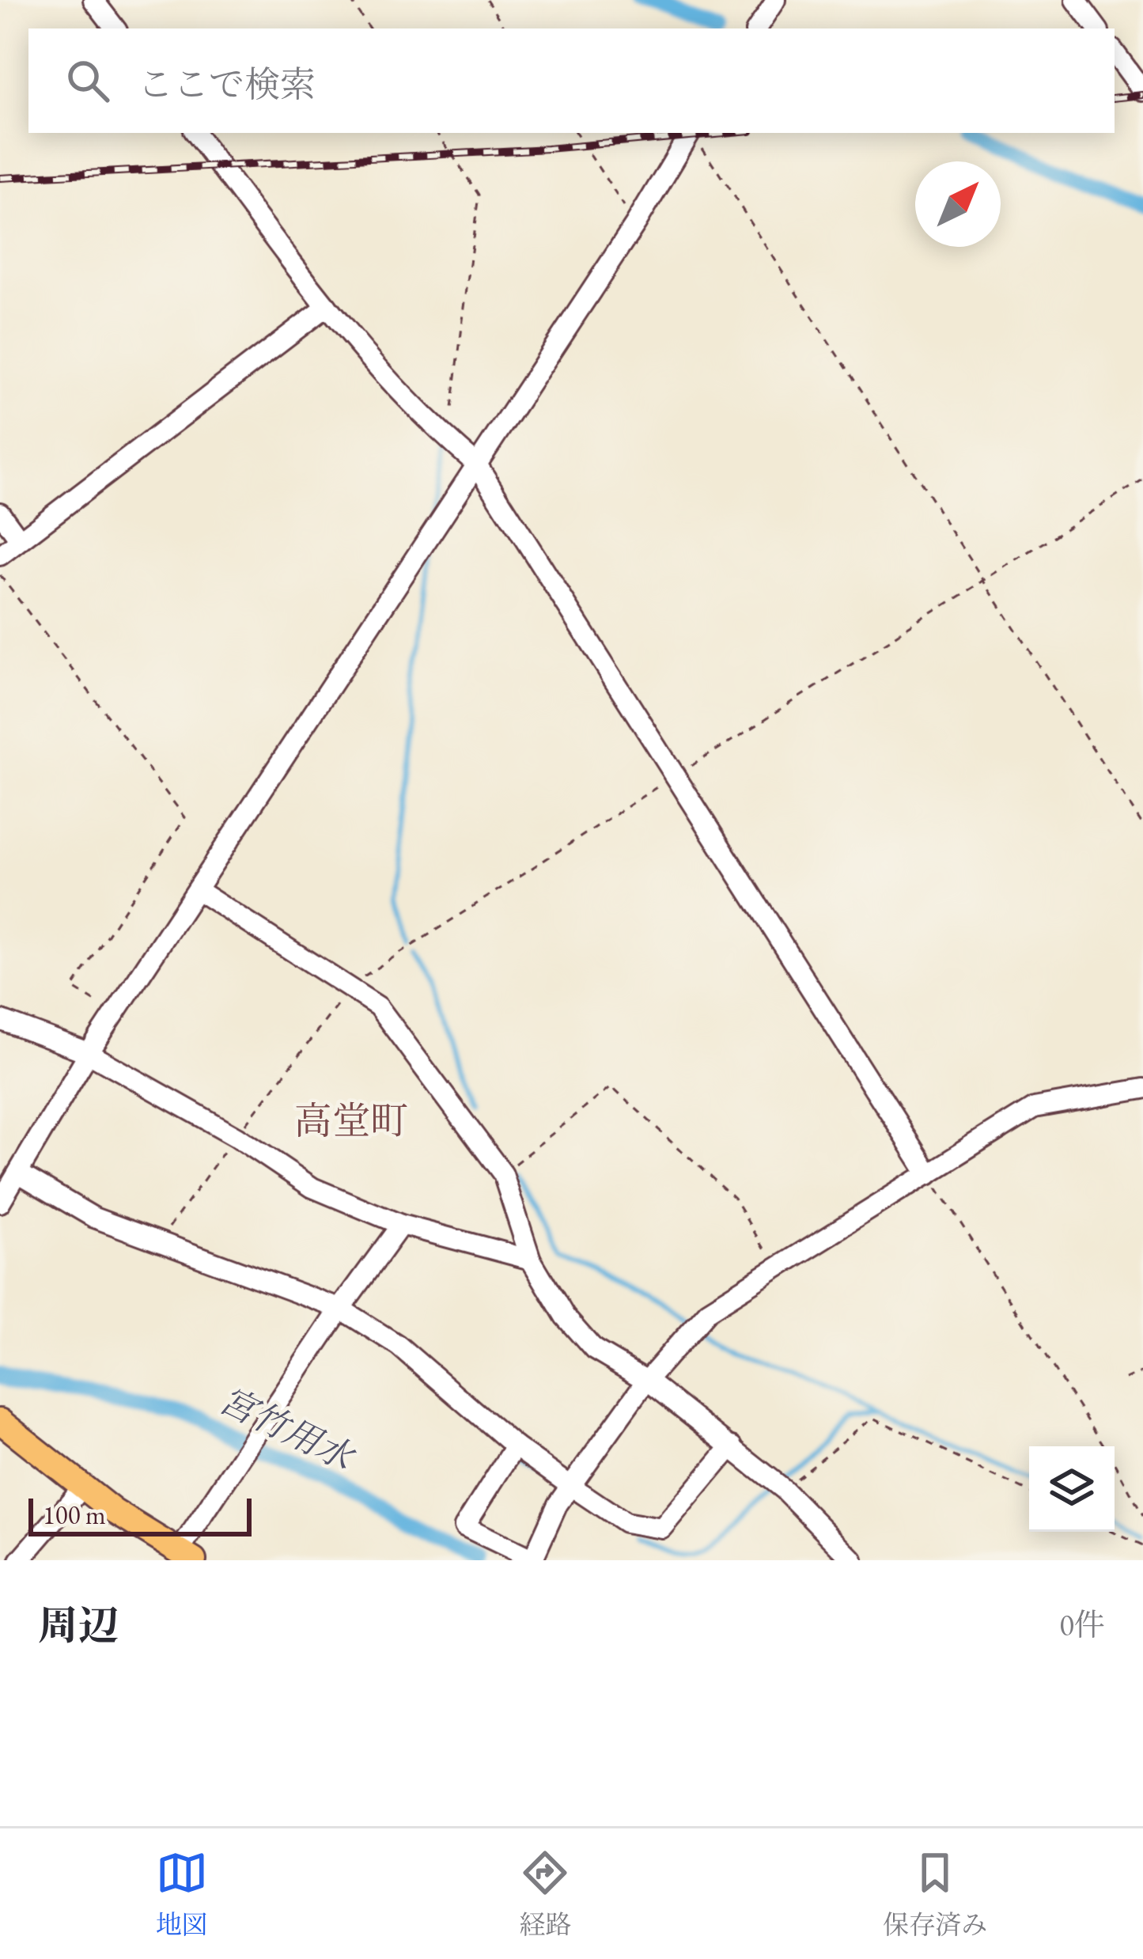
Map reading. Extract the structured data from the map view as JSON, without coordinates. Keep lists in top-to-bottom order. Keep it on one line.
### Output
{"districts":["高堂町"],"water":["宮竹用水"],"scale_bar":"100 m","north":"top right","page":{"search":"ここで検索","scale":"100 m","heading":["周辺","0件"],"nav":["地図","経路","保存済み"]}}
